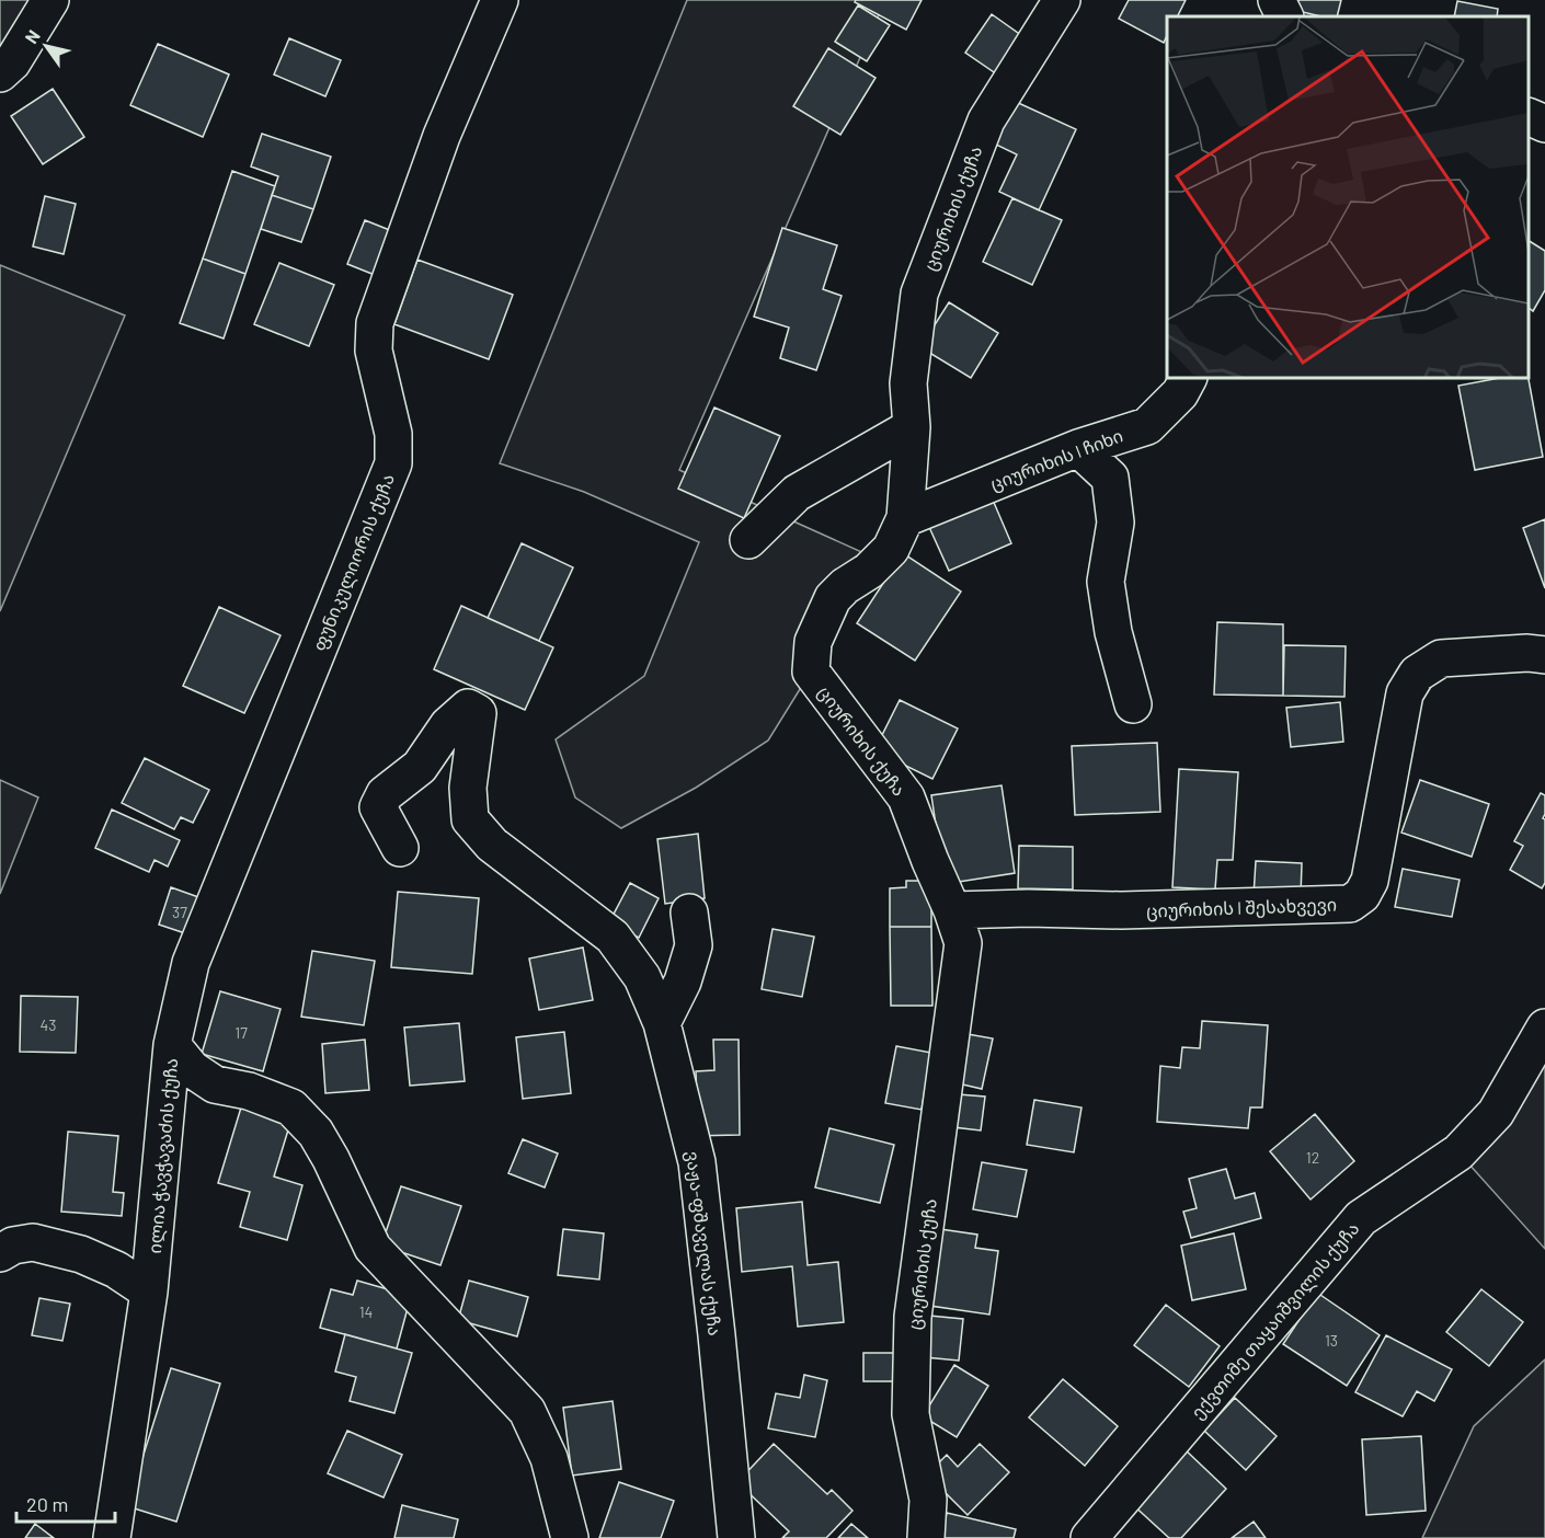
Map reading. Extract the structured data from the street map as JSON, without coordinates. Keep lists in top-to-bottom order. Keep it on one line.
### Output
{"streets":{"street":["ციურიხის ქუჩა","ციურიხის I ჩიხი","ფუნიკულიორის ქუჩა","ციურიხის I შესახვევი","ილია ჭავჭავაძის ქუჩა","ვაჟა-ფშაველას ქუჩა","ექვთიმე თაყაიშვილის ქუჩა"]},"crossings":[["ციურიხის ქუჩა","ციურიხის I ჩიხი"],["ციურიხის ქუჩა","ციურიხის I შესახვევი"],["ფუნიკულიორის ქუჩა","ილია ჭავჭავაძის ქუჩა"]],"house_numbers":["37","43","17","12","14","13"],"scale_bar":"20 m","north":"top left"}
